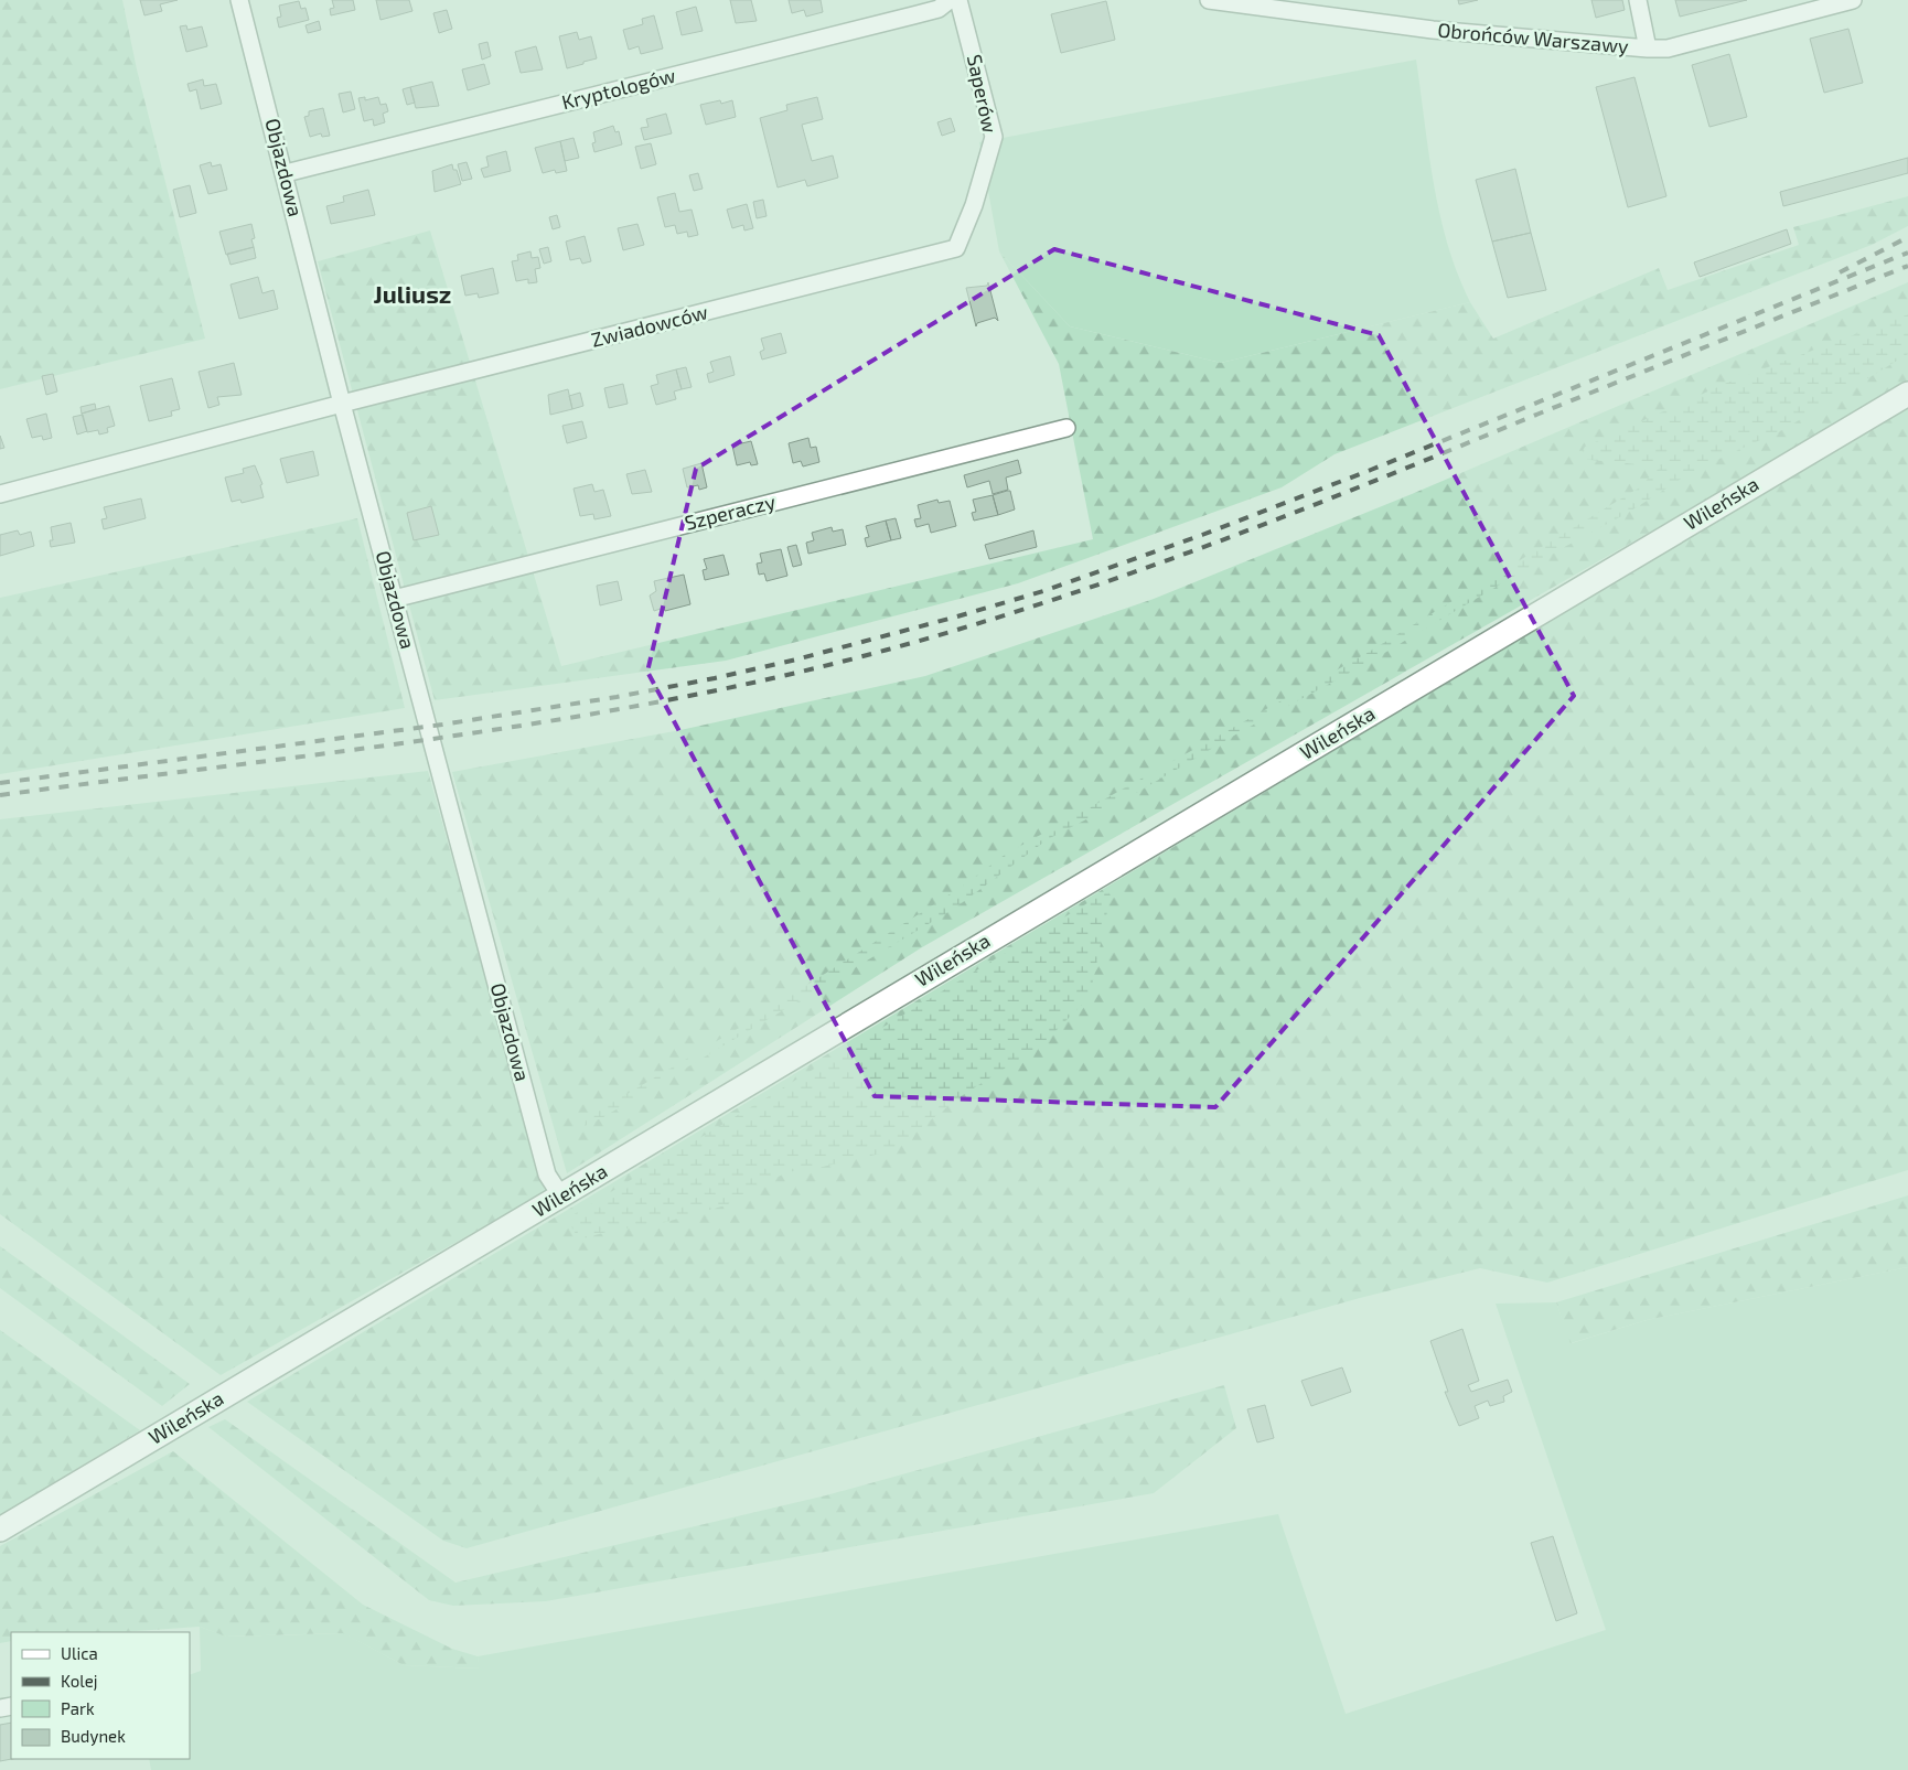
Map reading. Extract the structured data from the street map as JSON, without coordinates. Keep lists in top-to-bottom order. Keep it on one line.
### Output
{"streets":{"street":["Obrońców Warszawy","Kryptologów","Saperów","Objazdowa","Zwiadowców","Wileńska","Szperaczy"]},"crossings":[["Kryptologów","Objazdowa"],["Saperów","Zwiadowców"],["Objazdowa","Zwiadowców"],["Objazdowa","Wileńska"],["Objazdowa","Szperaczy"]],"districts":["Juliusz"],"legend":["Ulica","Kolej","Park","Budynek"]}
